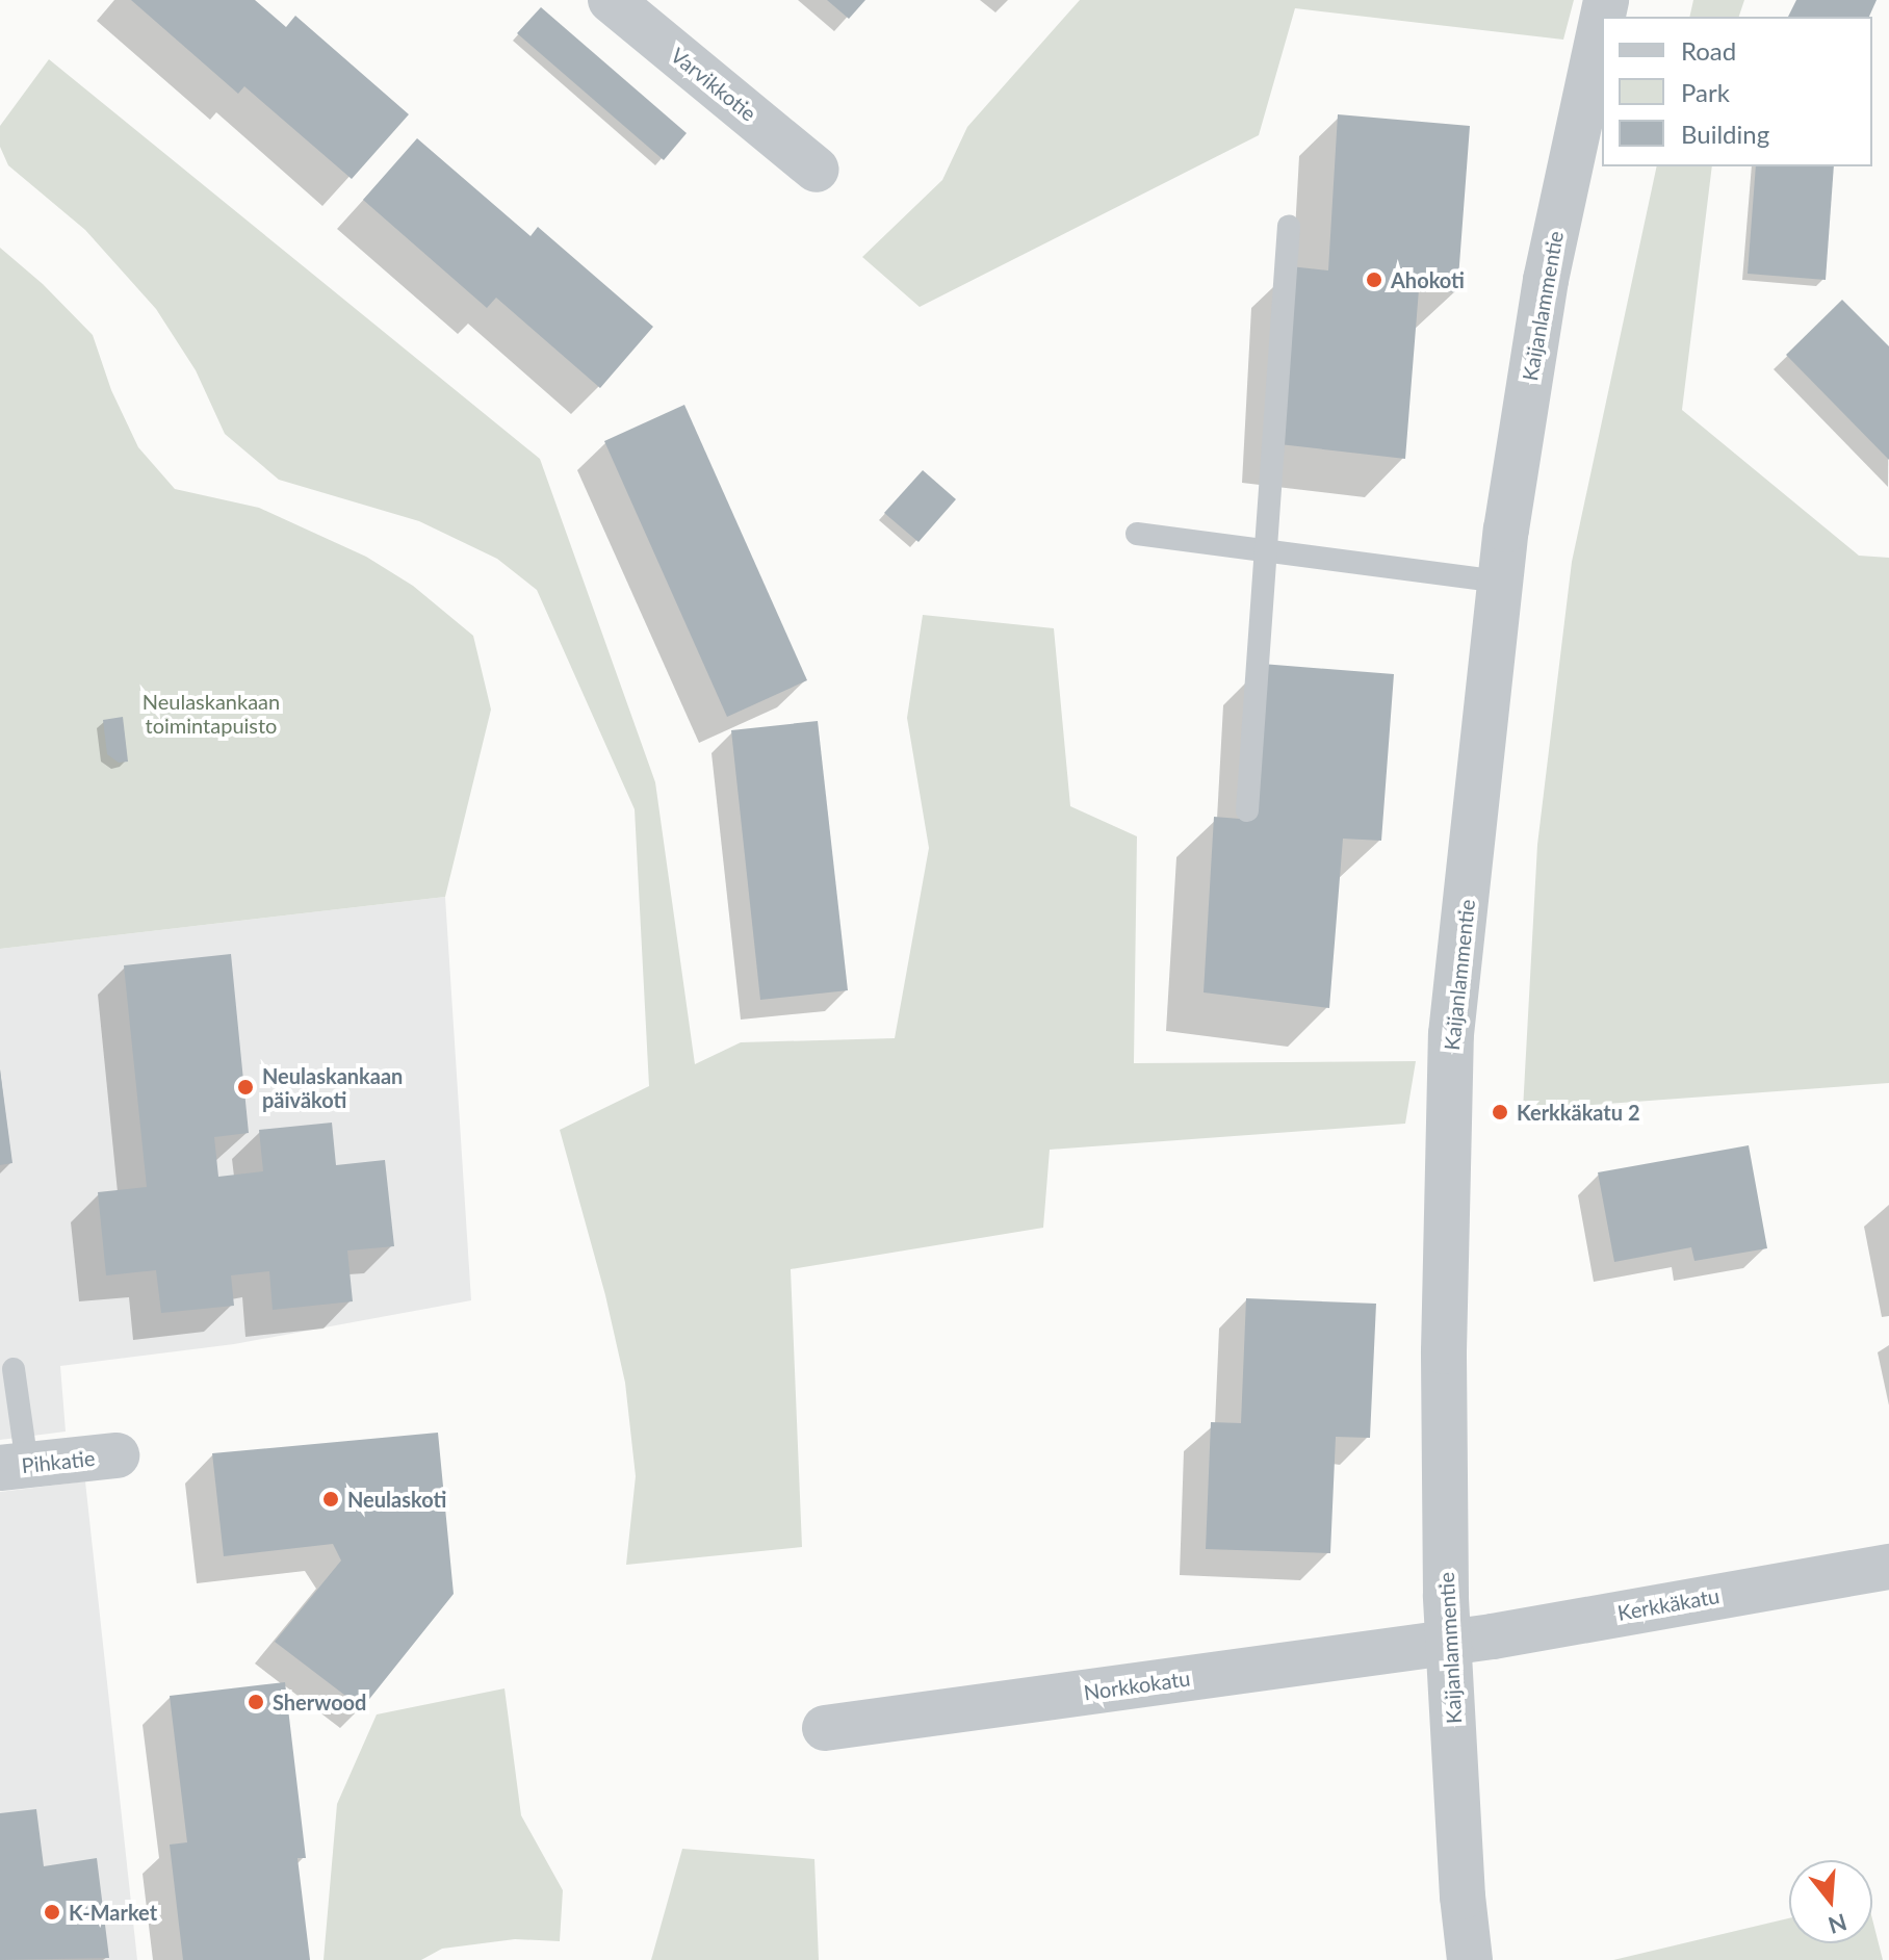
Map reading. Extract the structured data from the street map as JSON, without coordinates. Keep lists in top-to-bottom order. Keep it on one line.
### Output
{"streets":{"street":["Varvikkotie","Kaijanlammentie","Pihkatie","Kerkkäkatu","Norkkokatu"]},"crossings":[["Kaijanlammentie","Kerkkäkatu"],["Kaijanlammentie","Norkkokatu"],["Kerkkäkatu","Norkkokatu"]],"parks":["Neulaskankaan toimintapuisto"],"places":["Ahokoti","Neulaskankaan päiväkoti","Kerkkäkatu 2","Neulaskoti","Sherwood","K-Market"],"legend":["Road","Park","Building"],"north":"bottom"}
